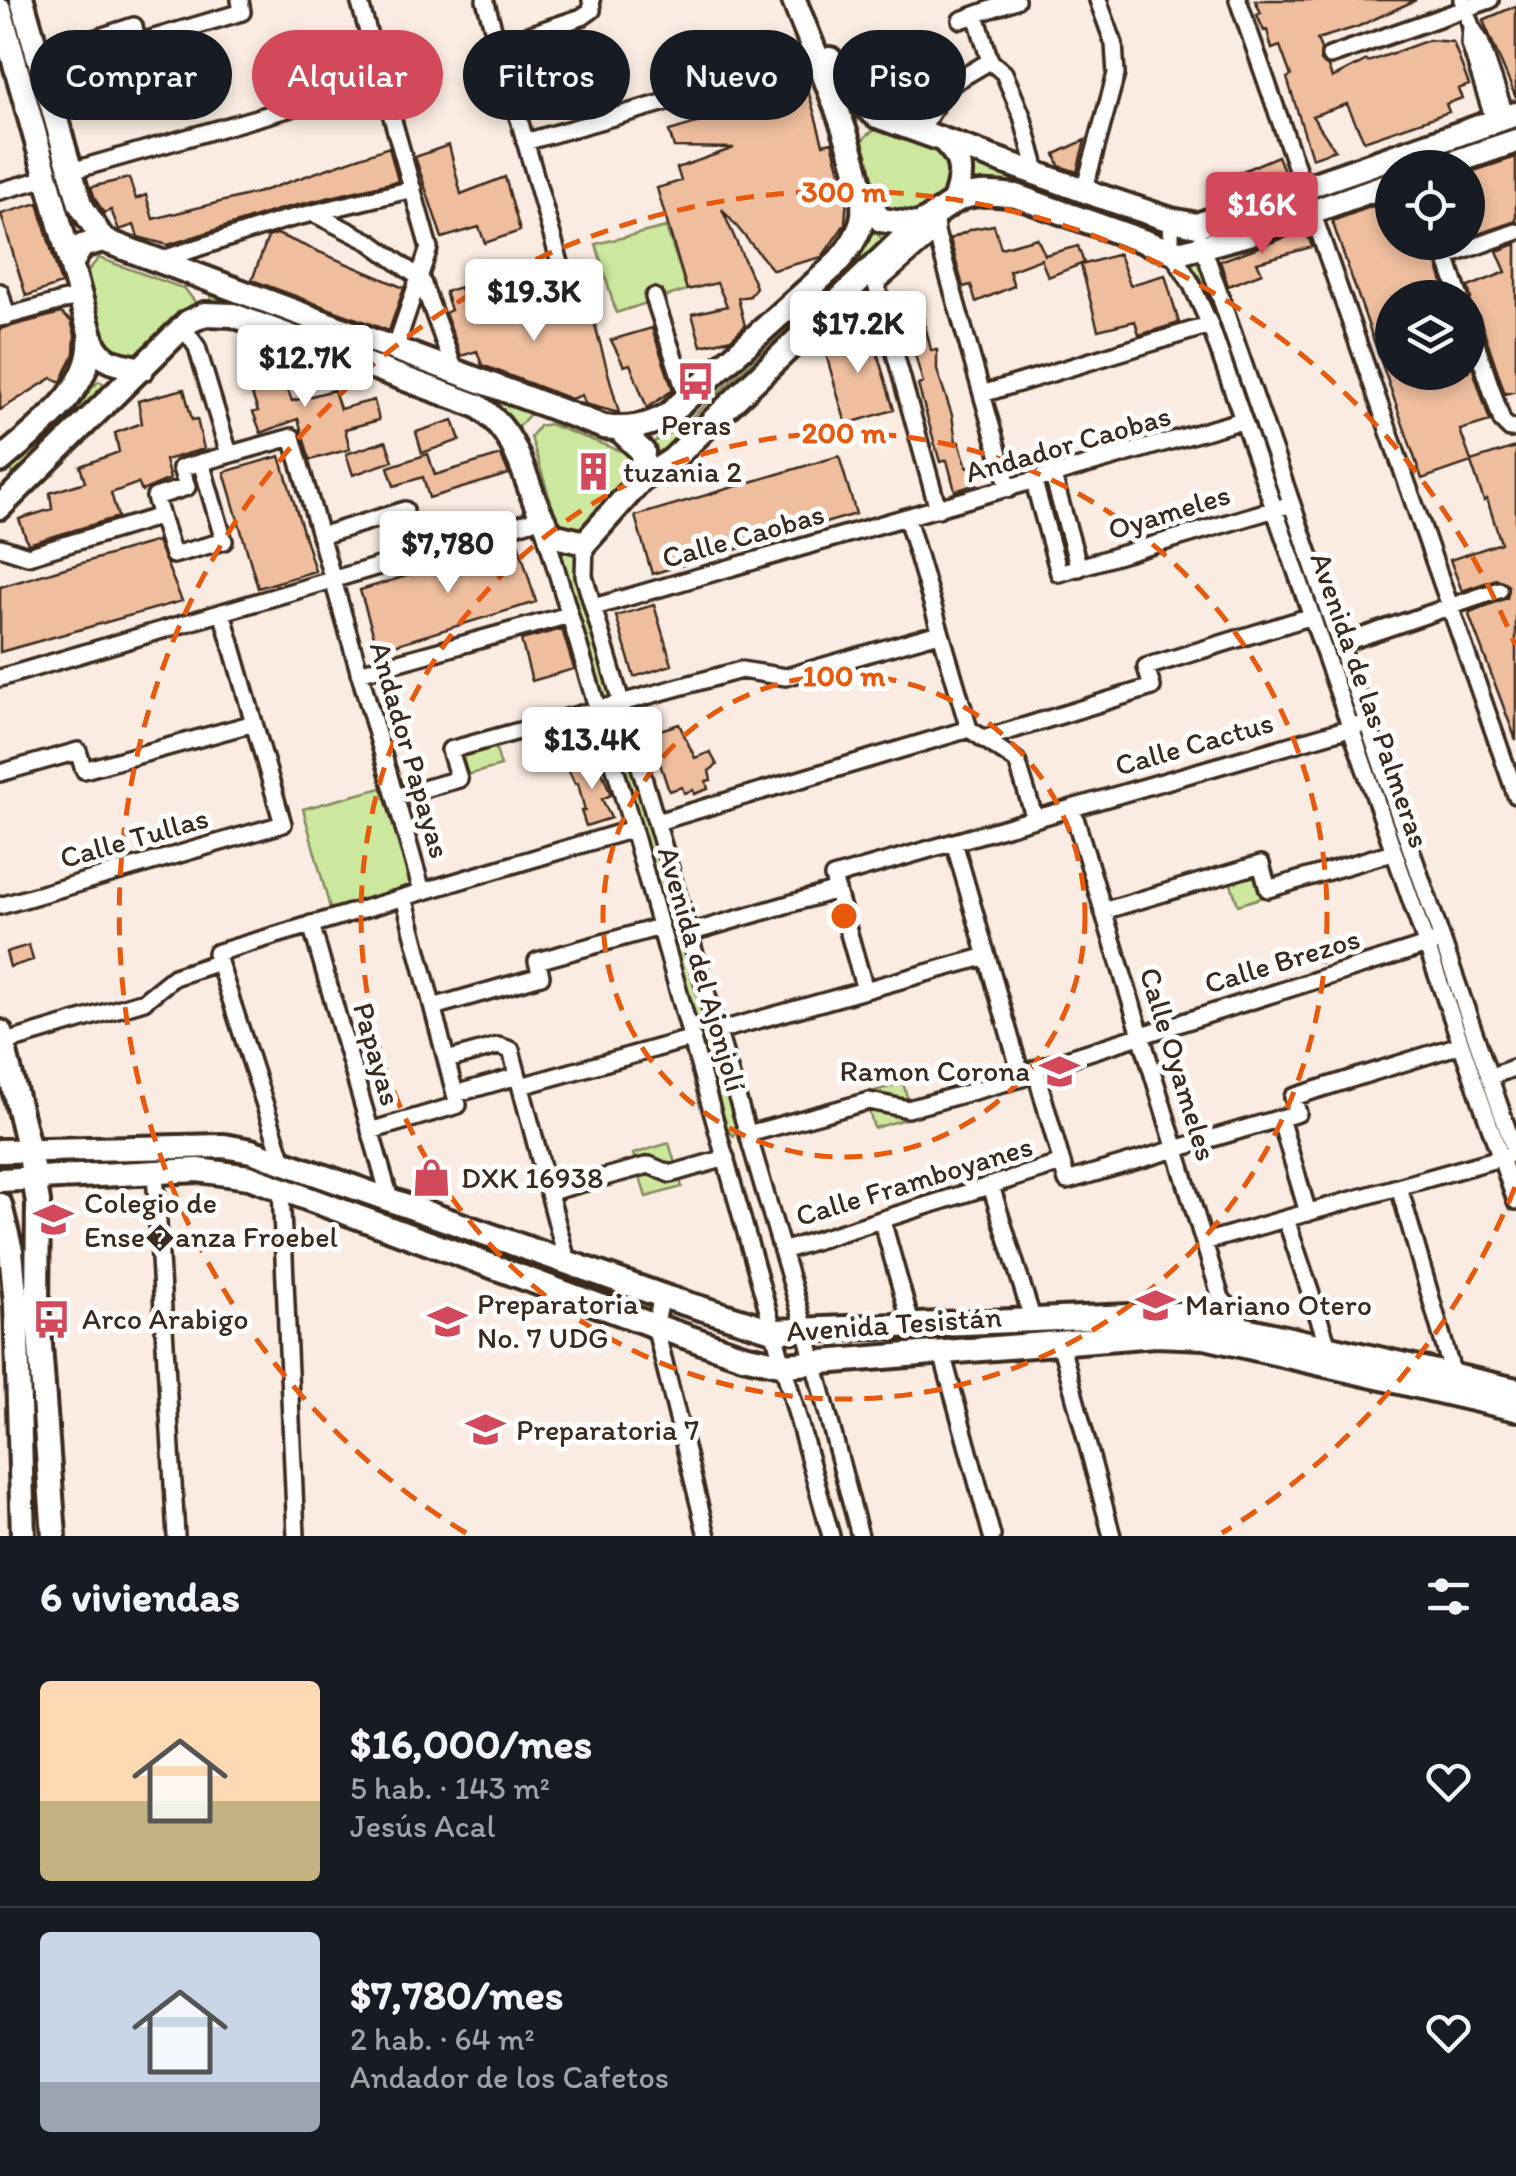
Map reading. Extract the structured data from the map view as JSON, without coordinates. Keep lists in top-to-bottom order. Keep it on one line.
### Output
{"streets":{"street":["Andador Caobas","Oyameles","Calle Caobas","Avenida de las Palmeras","Calle Cactus","Andador Papayas","Calle Tullas","Calle Brezos","Avenida del Ajonjolí","Papayas","Calle Oyameles","Calle Framboyanes","Avenida Tesistán"]},"crossings":[["Andador Caobas","Oyameles"],["Andador Caobas","Calle Caobas"],["Andador Caobas","Avenida de las Palmeras"],["Oyameles","Avenida de las Palmeras"],["Calle Caobas","Avenida del Ajonjolí"],["Avenida de las Palmeras","Calle Cactus"],["Avenida de las Palmeras","Calle Brezos"],["Calle Cactus","Calle Oyameles"],["Calle Brezos","Calle Oyameles"],["Avenida del Ajonjolí","Calle Framboyanes"],["Avenida del Ajonjolí","Avenida Tesistán"],["Papayas","Avenida Tesistán"],["Calle Oyameles","Avenida Tesistán"]],"places":{"bus stop":["Peras","Arco Arabigo"],"building":["tuzania 2"],"school or university":["Ramon Corona","Colegio de Ense�anza Froebel","Mariano Otero","Preparatoria No. 7 UDG","Preparatoria 7"],"shop":["DXK 16938"]},"page":{"chip":["Comprar","Alquilar","Filtros","Nuevo","Piso"],"price":["$16K","$19.3K","$17.2K","$12.7K","$7,780","$13.4K"],"heading":"6 viviendas","list":[{"name":"$16,000/mes","note":"5 hab. · 143 m² · Jesús Acal"},{"name":"$7,780/mes","note":"2 hab. · 64 m² · Andador de los Cafetos"}]},"rings":["300 m","200 m","100 m"]}
